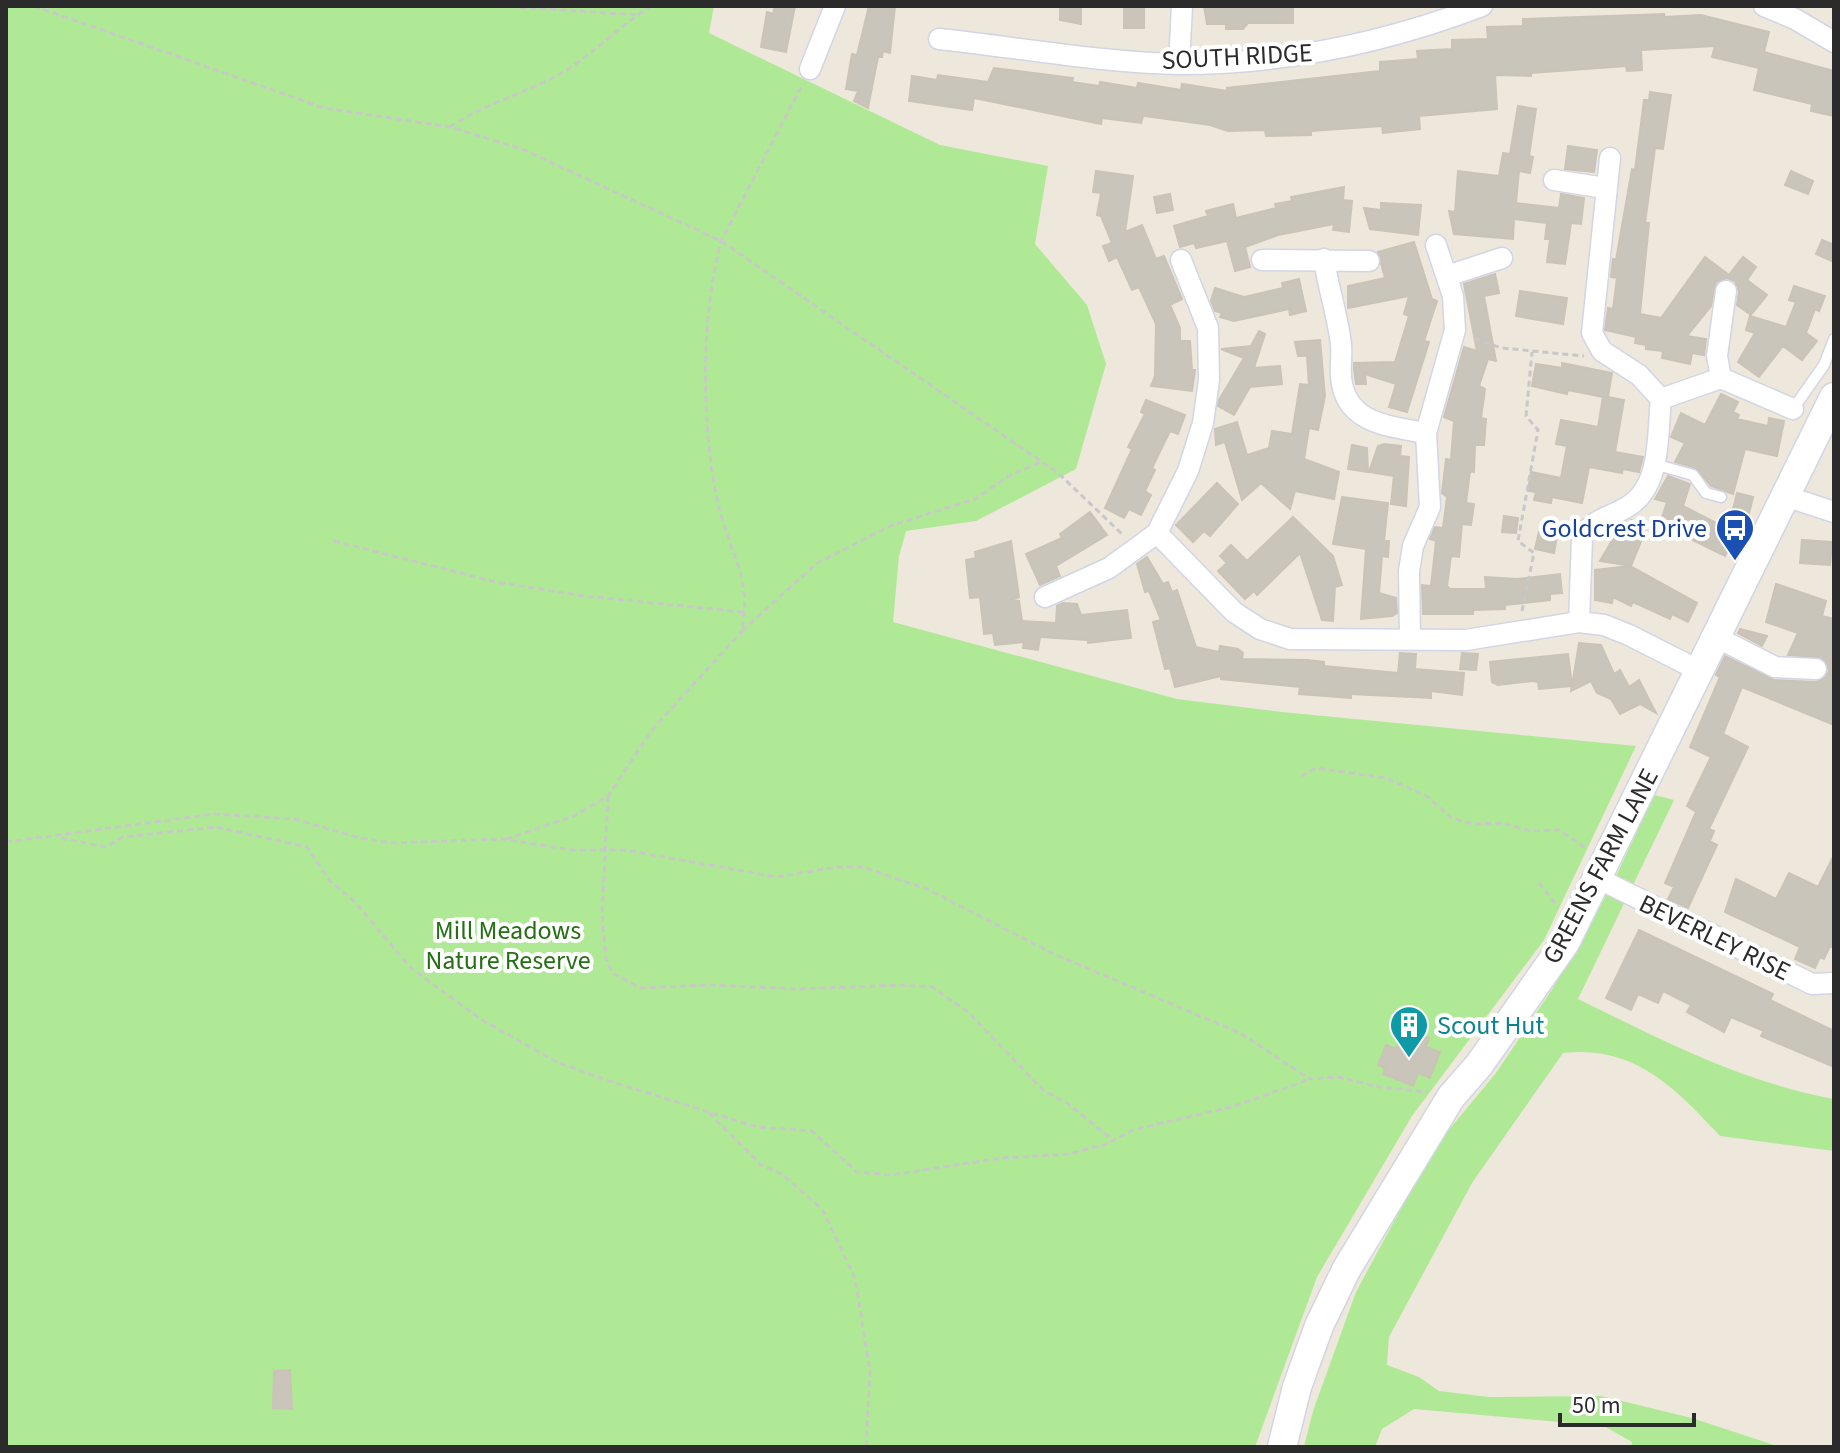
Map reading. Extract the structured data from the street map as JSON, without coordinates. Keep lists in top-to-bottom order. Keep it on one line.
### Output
{"streets":{"street":["SOUTH RIDGE","GREENS FARM LANE","BEVERLEY RISE"]},"crossings":[["GREENS FARM LANE","BEVERLEY RISE"]],"parks":["Mill Meadows Nature Reserve"],"places":{"bus stop":["Goldcrest Drive"],"building":["Scout Hut"]},"scale_bar":"50 m"}
